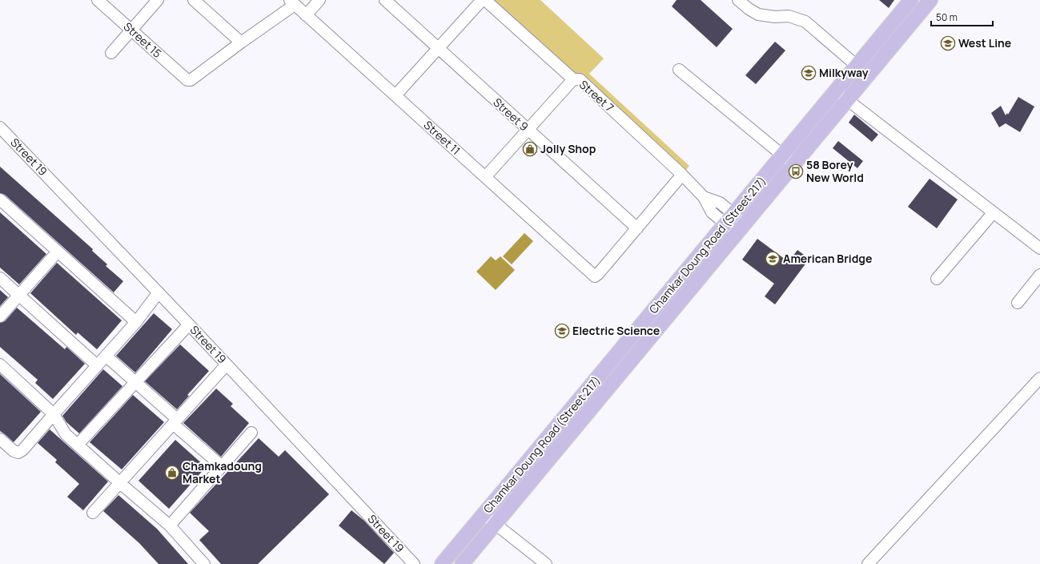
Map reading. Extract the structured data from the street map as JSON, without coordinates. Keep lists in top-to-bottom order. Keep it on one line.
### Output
{"streets":{"main road":["Chamkar Doung Road (Street 217)"],"street":["Street 15","Street 7","Street 9","Street 11","Street 19"]},"crossings":[["Street 7","Chamkar Doung Road (Street 217)"],["Street 9","Street 11"]],"places":{"school or university":["West Line","Milkyway","American Bridge","Electric Science"],"shop":["Jolly Shop","Chamkadoung Market"],"bus stop":["58 Borey New World"]},"scale_bar":"50 m"}
